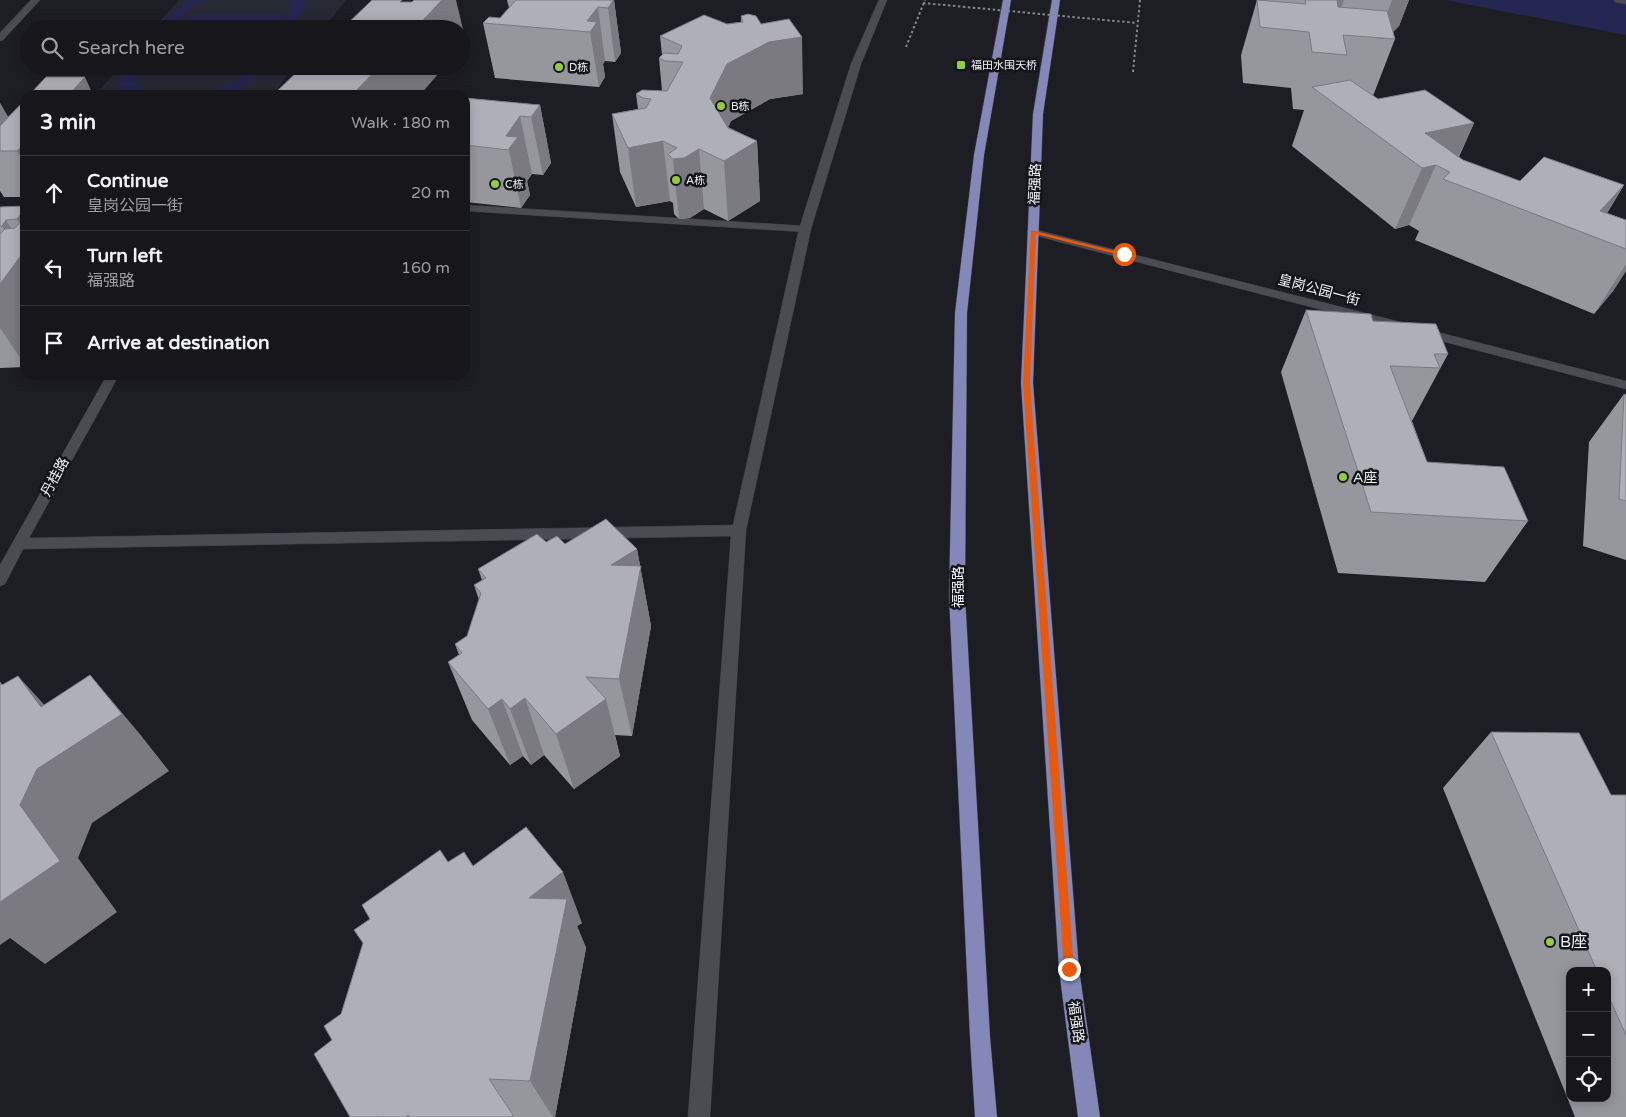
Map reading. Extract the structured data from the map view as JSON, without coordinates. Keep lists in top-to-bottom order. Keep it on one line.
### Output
{"streets":{"main road":["福强路"],"street":["皇岗公园一街","丹桂路"]},"crossings":[["福强路","皇岗公园一街"]],"places":{"transit":["福田水围天桥"],"other":["D栋","B栋","A栋","C栋","A座","B座"]},"page":{"search":"Search here","heading":["3 min","Walk · 180 m"],"list":[["Continue","皇岗公园一街","20 m"],["Turn left","福强路","160 m"],"Arrive at destination"],"map_buttons":["+","−"]}}
